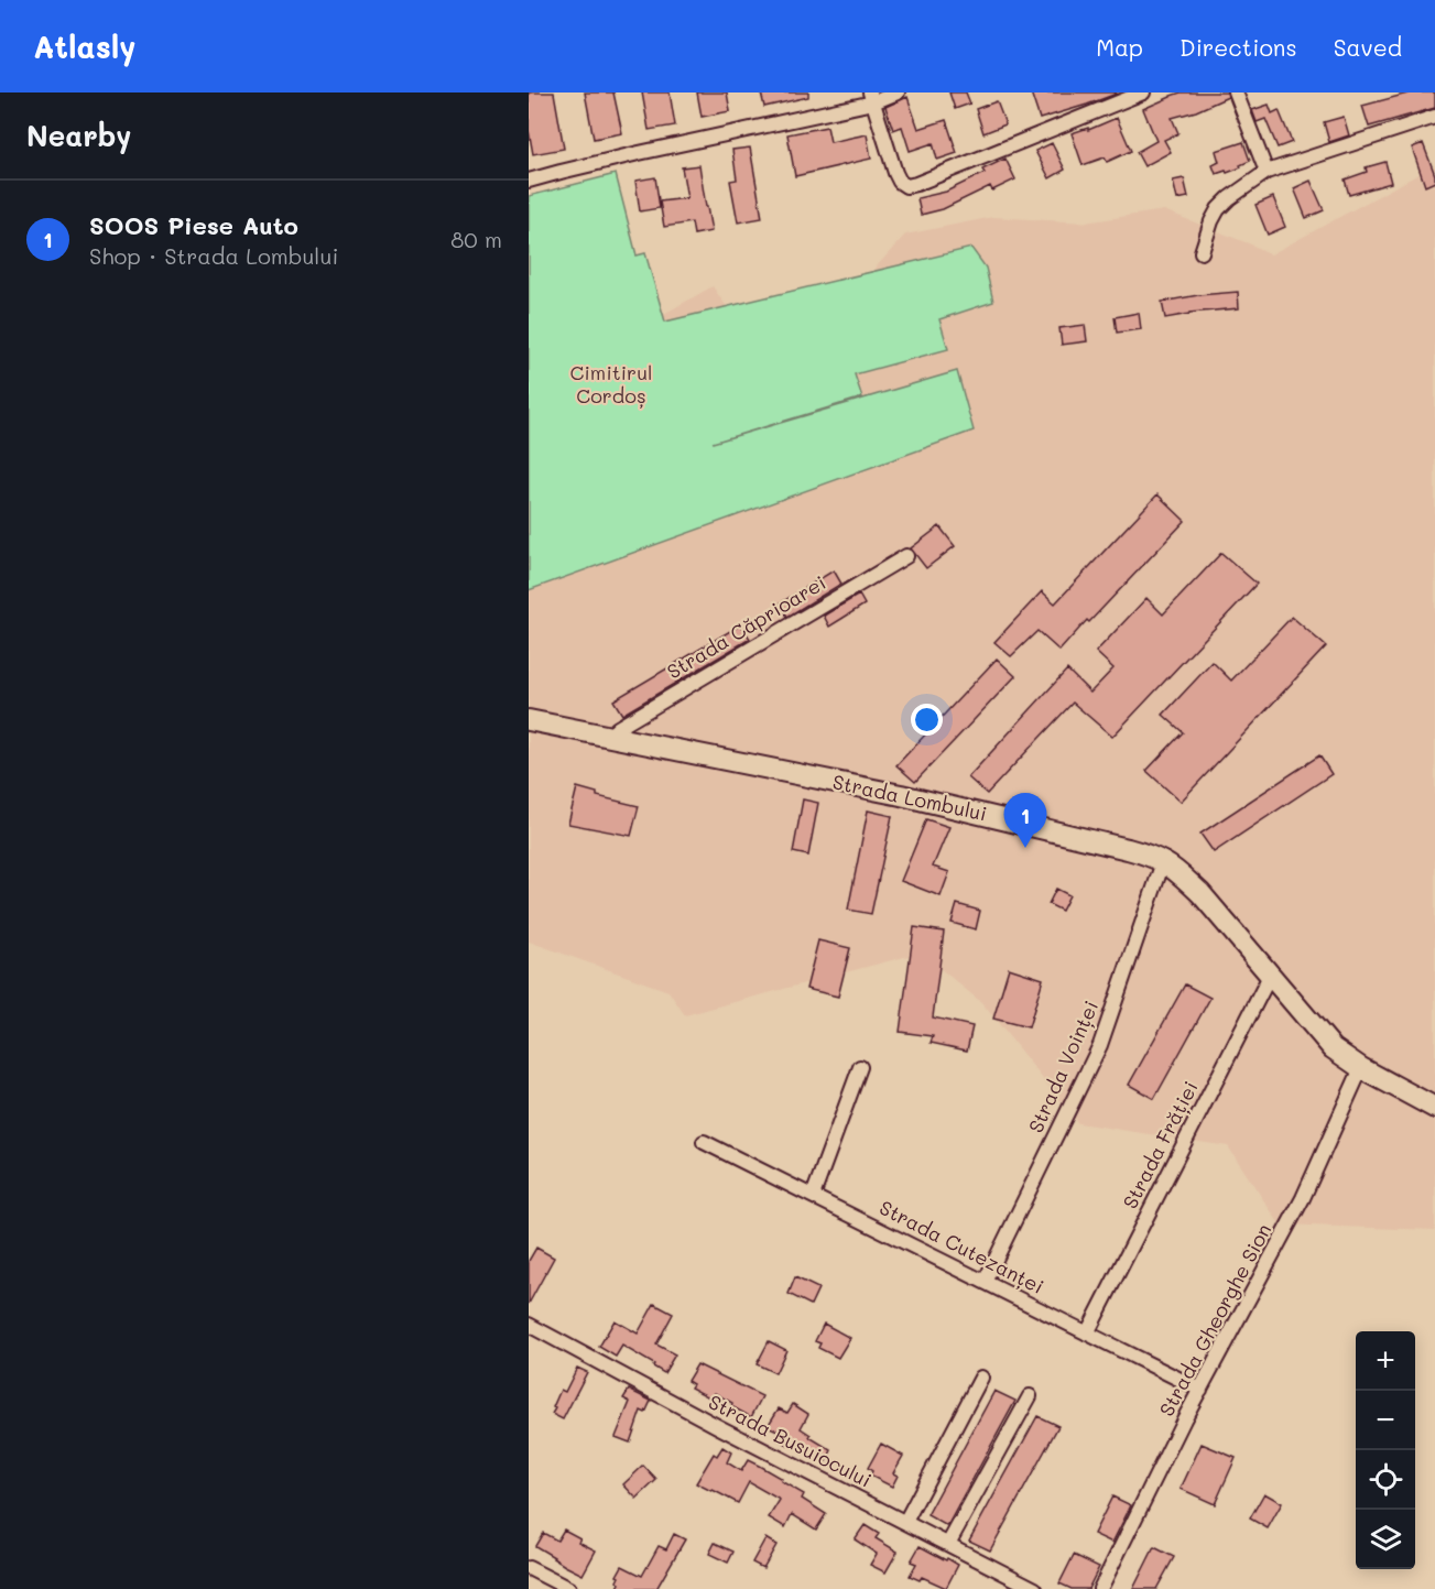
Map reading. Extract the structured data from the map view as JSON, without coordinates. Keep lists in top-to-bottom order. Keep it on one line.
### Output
{"streets":{"street":["Strada Căprioarei","Strada Lombului","Strada Voinței","Strada Frăției","Strada Cutezanței","Strada Gheorghe Sion","Strada Busuiocului"]},"crossings":[["Strada Căprioarei","Strada Lombului"],["Strada Lombului","Strada Voinței"],["Strada Lombului","Strada Frăției"],["Strada Lombului","Strada Gheorghe Sion"],["Strada Voinței","Strada Cutezanței"],["Strada Frăției","Strada Cutezanței"],["Strada Cutezanței","Strada Gheorghe Sion"]],"parks":["Cimitirul Cordoș"],"page":{"header":"Atlasly","nav":["Map","Directions","Saved"],"heading":"Nearby","list":[{"mark":"1","name":"SOOS Piese Auto","note":"Shop · Strada Lombului","value":"80 m"}],"pins":"1","map_buttons":["+","−"]}}
